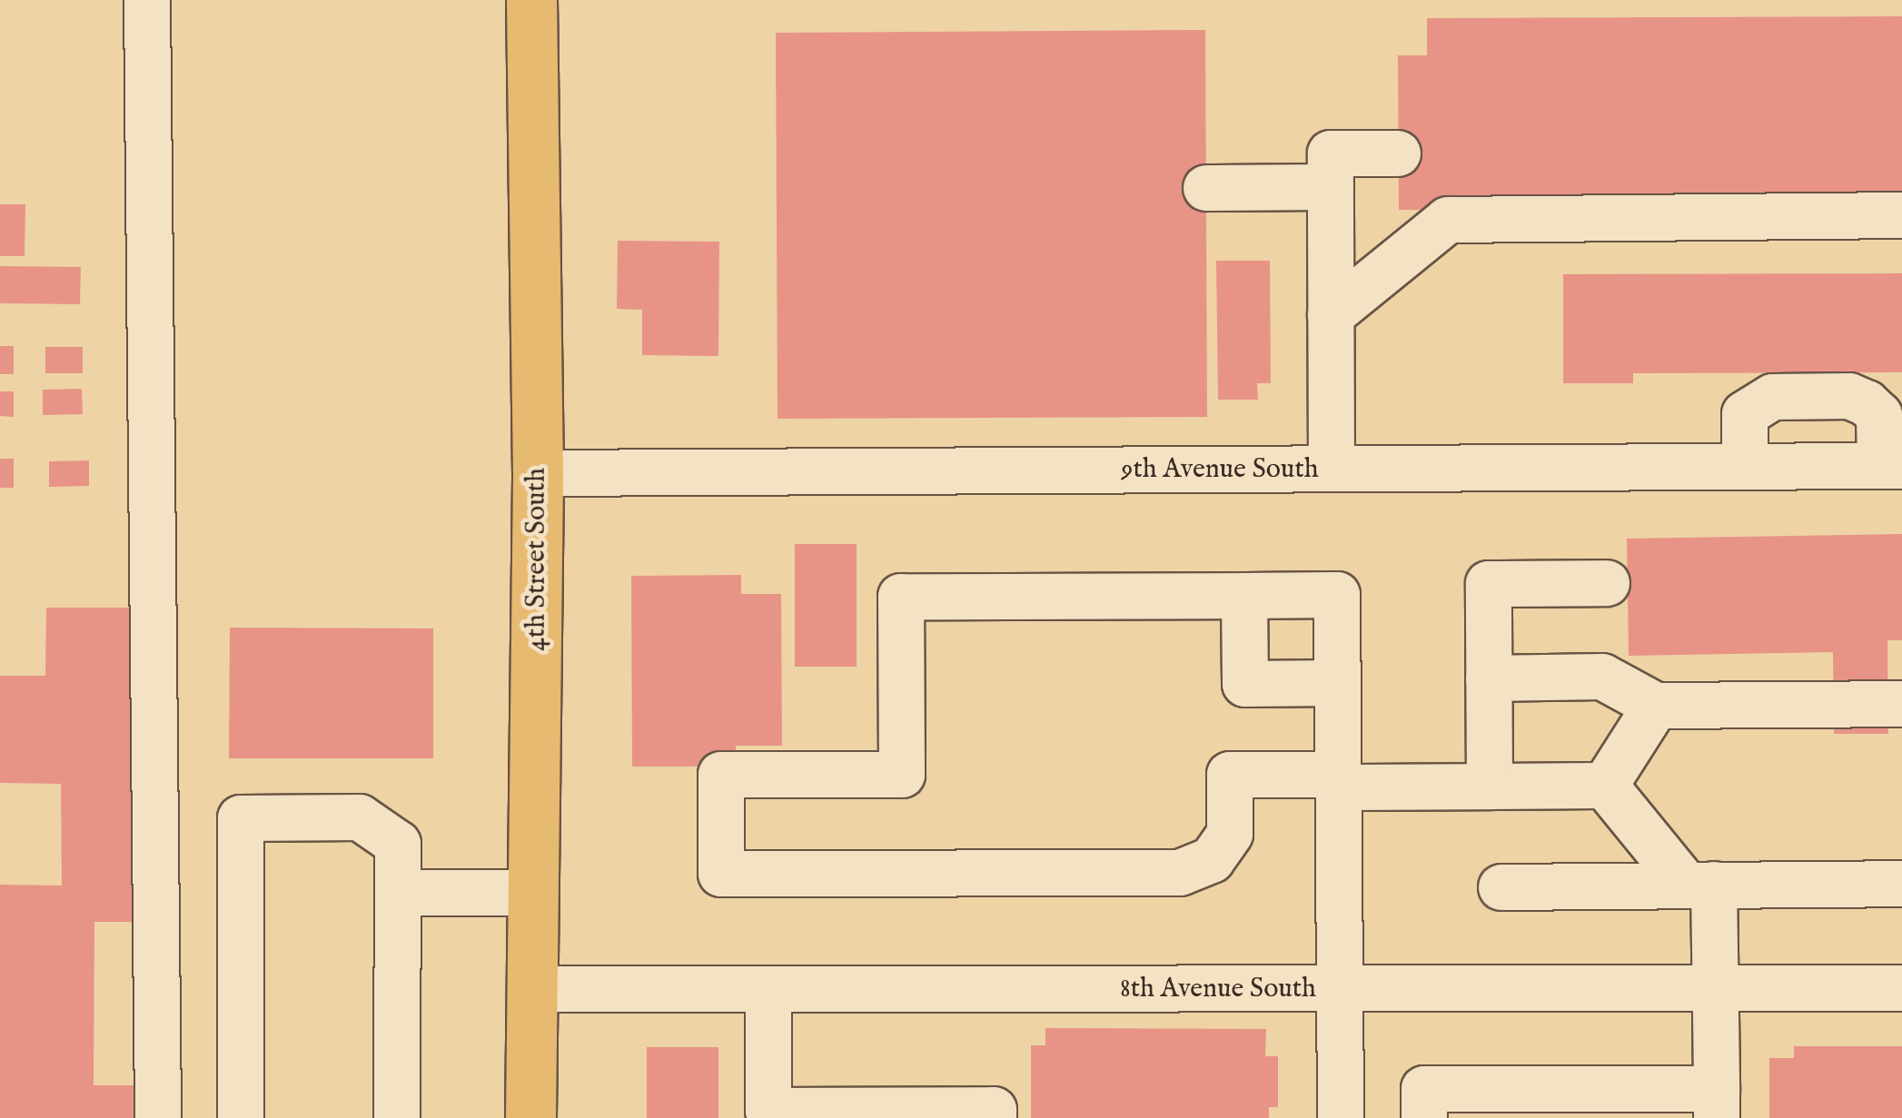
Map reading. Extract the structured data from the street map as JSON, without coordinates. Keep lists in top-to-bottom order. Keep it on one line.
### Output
{"streets":{"main road":["4th Street South"],"street":["9th Avenue South","8th Avenue South"]},"crossings":[["9th Avenue South","4th Street South"],["4th Street South","8th Avenue South"]]}
